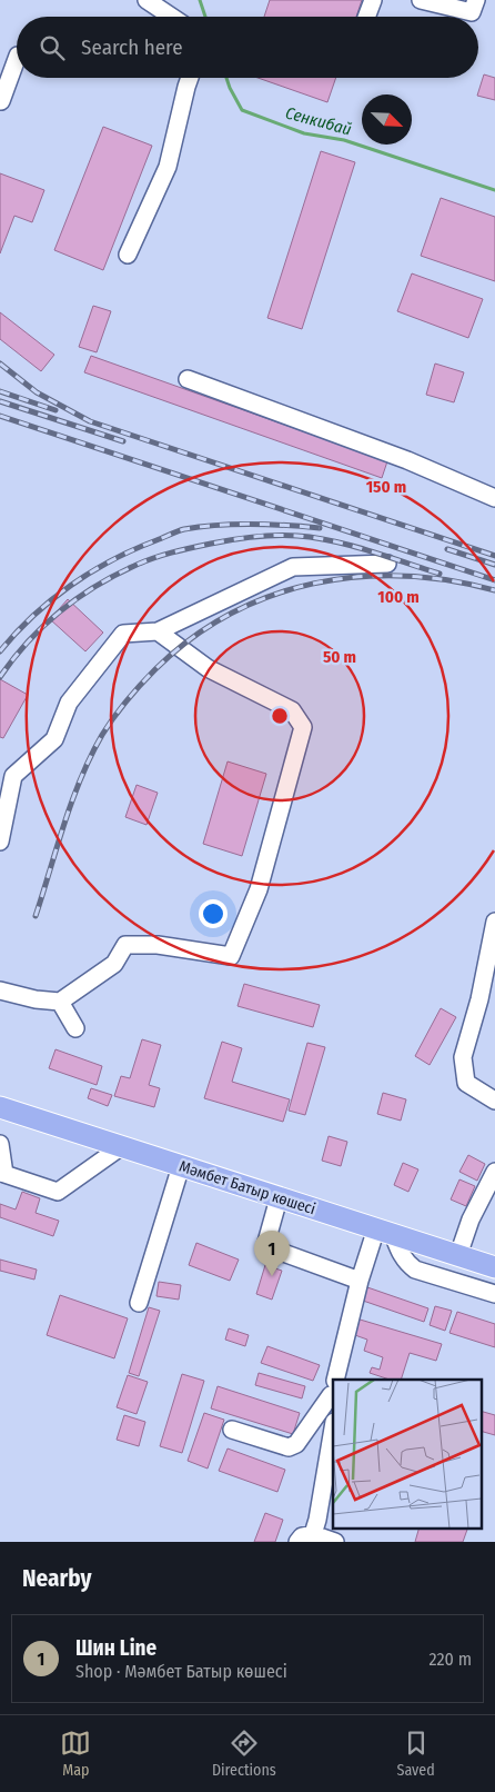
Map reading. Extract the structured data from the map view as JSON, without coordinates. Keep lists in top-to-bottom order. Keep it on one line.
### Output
{"streets":{"main road":["Мәмбет Батыр көшесі"]},"water":["Сенкибай"],"north":"bottom right","page":{"search":"Search here","pins":"1","heading":"Nearby","list":[{"mark":"1","name":"Шин Line","note":"Shop · Мәмбет Батыр көшесі","value":"220 m"}],"nav":["Map","Directions","Saved"]},"rings":["150 m","100 m","50 m"]}
